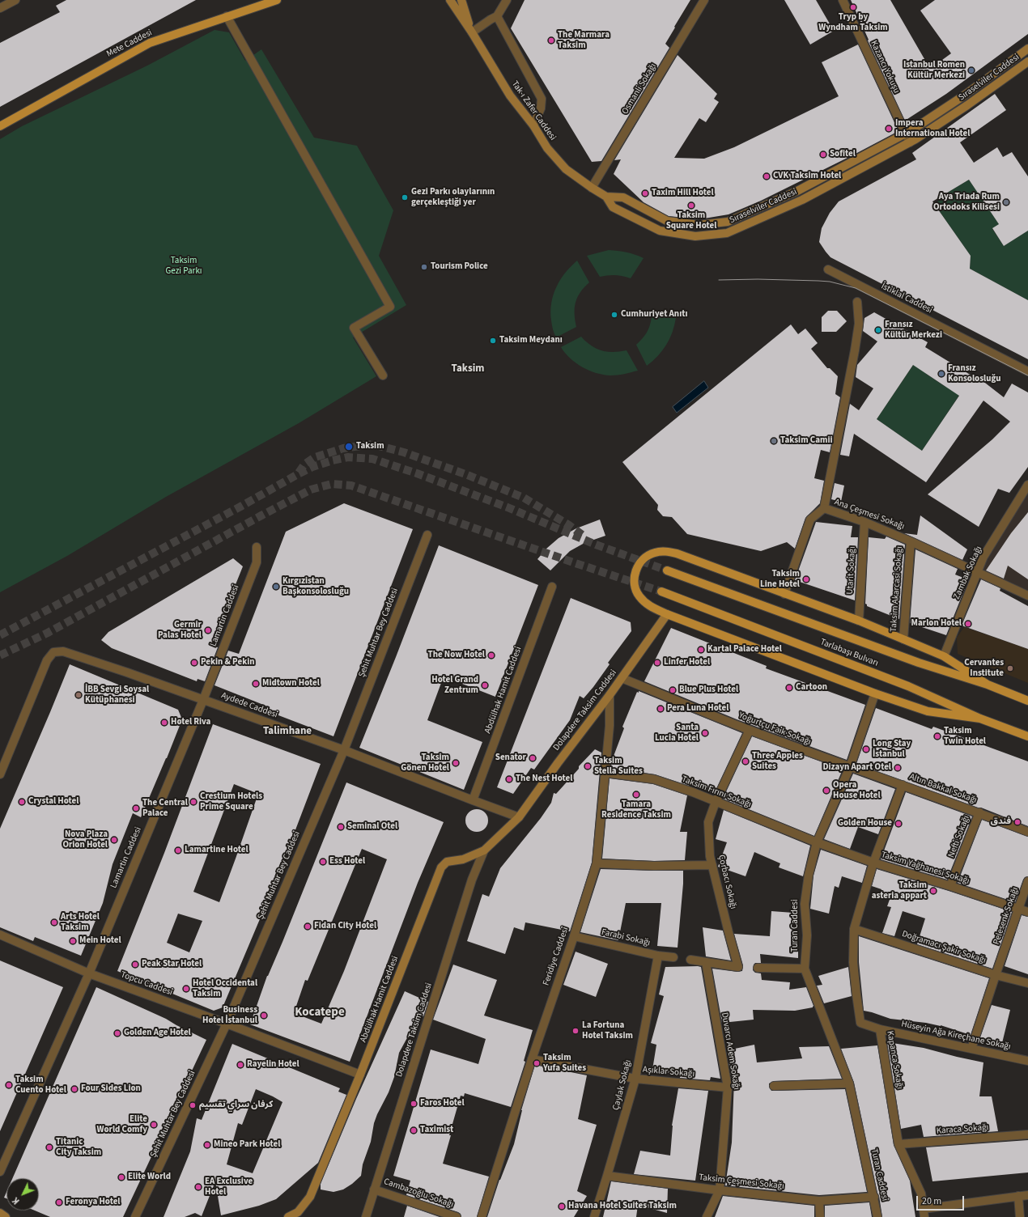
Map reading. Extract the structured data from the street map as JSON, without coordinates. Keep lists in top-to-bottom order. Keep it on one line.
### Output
{"streets":{"main road":["Mete Caddesi","Sıraselviler Caddesi","Tak-ı Zafer Caddesi","Tarlabaşı Bulvarı","Abdülhak Hamit Caddesi","Dolapdere Taksim Caddesi"],"street":["Kazancı Yokuşu","Osmanli Sokağı","İstiklal Caddesi","Ana Çeşmesi Sokağı","Utarit Sokağı","Zambak Sokağı","Taksim Akarcasi Sokağı","Lamartin Caddesi","Şehit Muhtar Bey Caddesi","Aydede Caddesi","Yoğurtçu Faik Sokağı","Altın Bakkal Sokağı","Taksim Fırını Sokağı","Nefti Sokağı","Taksim Yağhanesi Sokağı","Çorbacı Sokağı","Pelesenk Sokağı","Turan Caddesi","Farabi Sokağı","Doğramacı Şakir Sokağı","Feridiye Caddesi","Topcu Caddesi","Hüseyin Ağa Kireçhane Sokağı","Duvarcı Adem Sokağı","Kapanca Sokağı","Aşıklar Sokağı","Çaylak Sokağı","Karaca Sokağı","Taksim Çeşmesi Sokağı","Cambazoğlu Sokağı"]},"crossings":[["Kazancı Yokuşu","Sıraselviler Caddesi"],["Sıraselviler Caddesi","Tak-ı Zafer Caddesi"],["Osmanli Sokağı","Tak-ı Zafer Caddesi"],["Ana Çeşmesi Sokağı","Utarit Sokağı"],["Ana Çeşmesi Sokağı","Zambak Sokağı"],["Ana Çeşmesi Sokağı","Taksim Akarcasi Sokağı"],["Lamartin Caddesi","Aydede Caddesi"],["Lamartin Caddesi","Topcu Caddesi"],["Şehit Muhtar Bey Caddesi","Aydede Caddesi"],["Şehit Muhtar Bey Caddesi","Topcu Caddesi"],["Abdülhak Hamit Caddesi","Aydede Caddesi"],["Abdülhak Hamit Caddesi","Dolapdere Taksim Caddesi"],["Abdülhak Hamit Caddesi","Topcu Caddesi"],["Aydede Caddesi","Dolapdere Taksim Caddesi"],["Dolapdere Taksim Caddesi","Yoğurtçu Faik Sokağı"],["Dolapdere Taksim Caddesi","Feridiye Caddesi"],["Dolapdere Taksim Caddesi","Cambazoğlu Sokağı"],["Yoğurtçu Faik Sokağı","Altın Bakkal Sokağı"],["Yoğurtçu Faik Sokağı","Çorbacı Sokağı"],["Yoğurtçu Faik Sokağı","Turan Caddesi"],["Altın Bakkal Sokağı","Nefti Sokağı"],["Altın Bakkal Sokağı","Turan Caddesi"],["Altın Bakkal Sokağı","Kapanca Sokağı"],["Taksim Fırını Sokağı","Taksim Yağhanesi Sokağı"],["Taksim Fırını Sokağı","Çorbacı Sokağı"],["Taksim Fırını Sokağı","Turan Caddesi"],["Taksim Fırını Sokağı","Feridiye Caddesi"],["Nefti Sokağı","Taksim Yağhanesi Sokağı"],["Taksim Yağhanesi Sokağı","Pelesenk Sokağı"],["Taksim Yağhanesi Sokağı","Turan Caddesi"],["Taksim Yağhanesi Sokağı","Kapanca Sokağı"],["Çorbacı Sokağı","Duvarcı Adem Sokağı"],["Pelesenk Sokağı","Doğramacı Şakir Sokağı"],["Pelesenk Sokağı","Hüseyin Ağa Kireçhane Sokağı"],["Turan Caddesi","Taksim Çeşmesi Sokağı"],["Farabi Sokağı","Feridiye Caddesi"],["Farabi Sokağı","Çaylak Sokağı"],["Doğramacı Şakir Sokağı","Kapanca Sokağı"],["Feridiye Caddesi","Aşıklar Sokağı"],["Hüseyin Ağa Kireçhane Sokağı","Kapanca Sokağı"],["Duvarcı Adem Sokağı","Aşıklar Sokağı"],["Duvarcı Adem Sokağı","Taksim Çeşmesi Sokağı"],["Kapanca Sokağı","Karaca Sokağı"],["Aşıklar Sokağı","Çaylak Sokağı"],["Çaylak Sokağı","Taksim Çeşmesi Sokağı"]],"districts":["Taksim","Talimhane","Kocatepe"],"parks":["Taksim Gezi Parkı"],"places":["Tryp by Wyndham Taksim","The Marmara Taksim","Istanbul Romen Kültür Merkezi","Impera International Hotel","Sofitel","CVK Taksim Hotel","Taxim Hill Hotel","Gezi Parkı olaylarının gerçekleştiği yer","Aya Triada Rum Ortodoks Kilisesi","Taksim Square Hotel","Tourism Police","Cumhuriyet Anıtı","Fransız Kültür Merkezi","Taksim Meydanı","Fransız Konsolosluğu","Taksim Camii","Taksim","Taksim Line Hotel","Kırgızistan Başkonsolosluğu","Marlon Hotel","Germir Palas Hotel","Kartal Palace Hotel","The Now Hotel","Pekin & Pekin","Linfer Hotel","Cervantes Institute","Midtown Hotel","Hotel Grand Zentrum","Cartoon","Blue Plus Hotel","İBB Sevgi Soysal Kütüphanesi","Pera Luna Hotel","Hotel Riva","Santa Lucia Hotel","Taksim Twin Hotel","Long Stay İstanbul","Senator","Three Apples Suites","Taksim Gönen Hotel","Taksim Stella Suites","Dizayn Apart Otel","The Nest Hotel","Opera House Hotel","Tamara Residence Taksim","Crystal Hotel","Crestium Hotels Prime Square","The Central Palace","فندق","Golden House","Seminal Otel","Nova Plaza Orion Hotel","Lamartine Hotel","Ess Hotel","Taksim asteria appart","Arts Hotel Taksim","Fidan City Hotel","Mein Hotel","Peak Star Hotel","Hotel Occidental Taksim","Business Hotel İstanbul","La Fortuna Hotel Taksim","Golden Age Hotel","Taksim Yufa Suites","Rayelin Hotel","Taksim Cuento Hotel","Four Sides Lion","Faros Hotel","كرفان سراي تقسيم","Elite World Comfy","Taximist","Mineo Park Hotel","Titanic City Taksim","Elite World","EA Exclusive Hotel","Feronya Hotel","Havana Hotel Suites Taksim"],"scale_bar":"20 m","north":"bottom left"}
